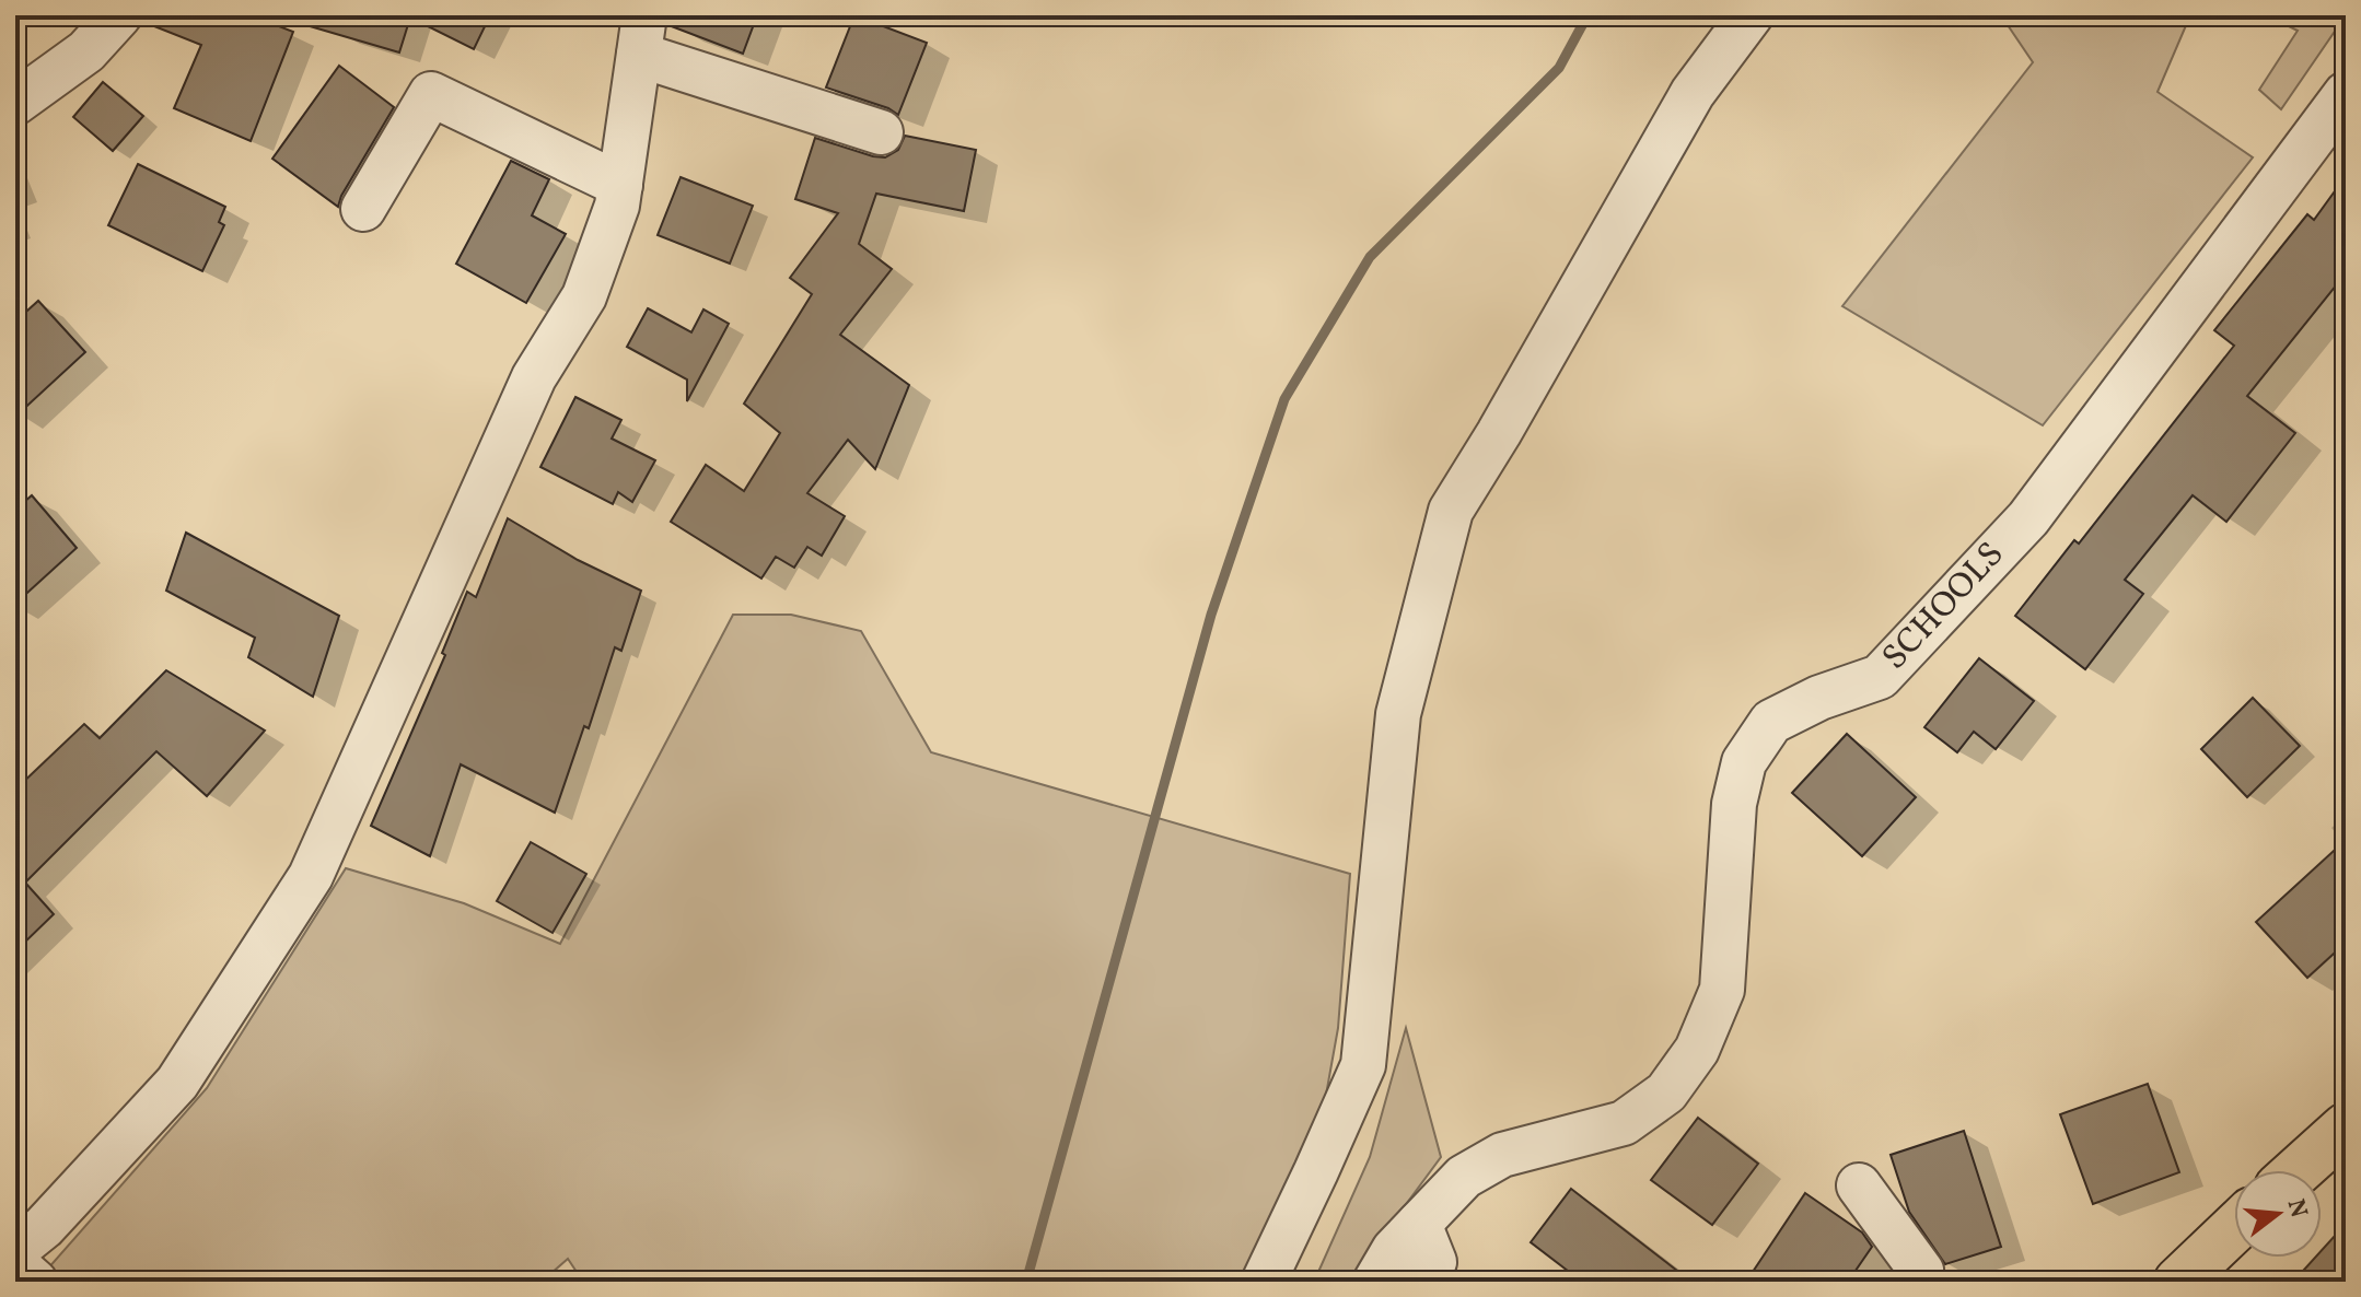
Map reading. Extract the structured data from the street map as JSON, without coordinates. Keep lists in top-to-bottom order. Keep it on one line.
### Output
{"streets":{"street":["SCHOOLS"]},"north":"right"}
